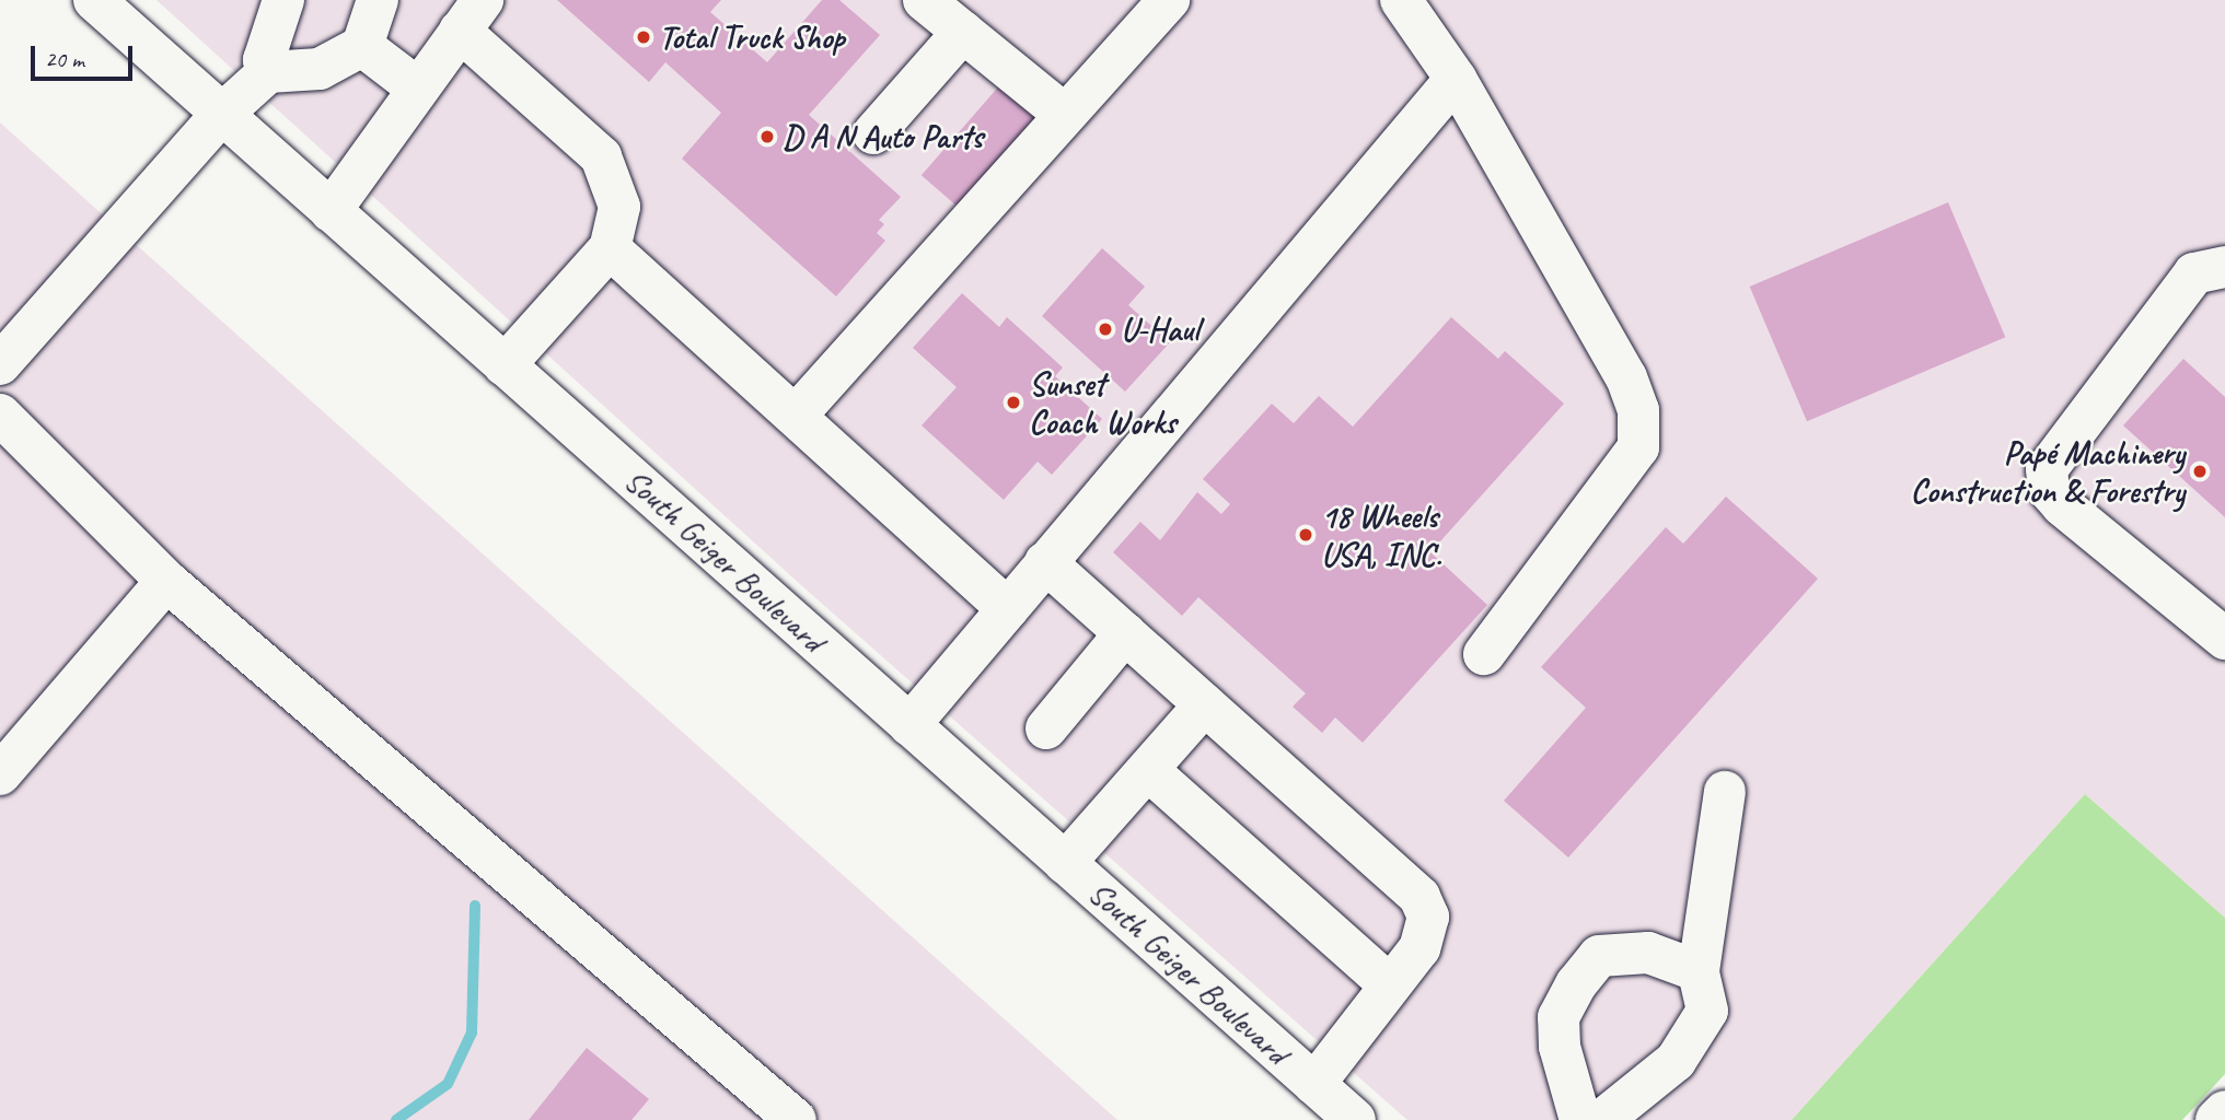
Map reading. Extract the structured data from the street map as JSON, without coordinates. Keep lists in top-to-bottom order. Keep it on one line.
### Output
{"streets":{"street":["South Geiger Boulevard"]},"places":["Total Truck Shop","D A N Auto Parts","U-Haul","Sunset Coach Works","Papé Machinery Construction & Forestry","18 Wheels USA, INC."],"scale_bar":"20 m"}
